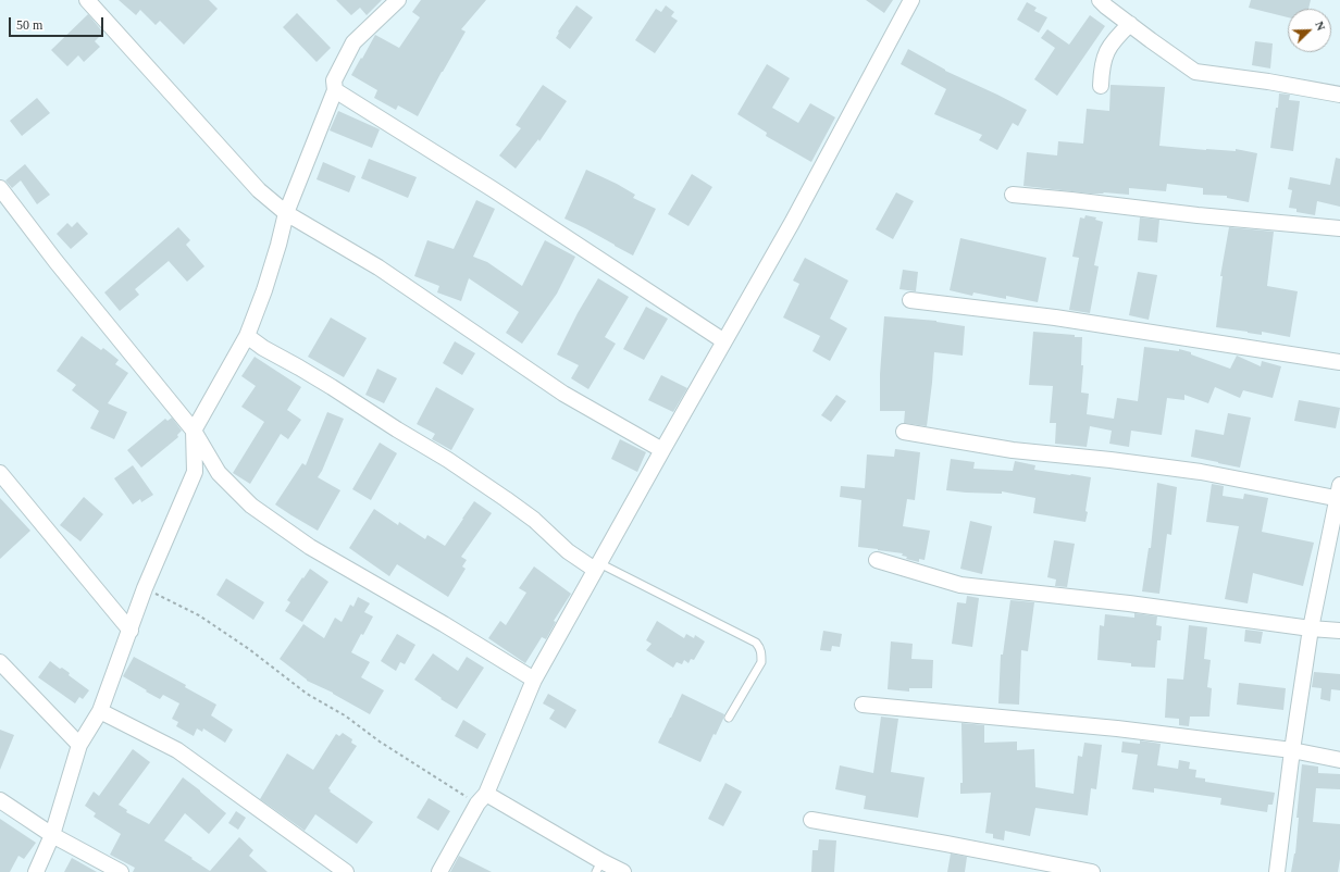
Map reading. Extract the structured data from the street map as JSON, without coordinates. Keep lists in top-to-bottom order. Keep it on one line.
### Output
{"scale_bar":"50 m","north":"top right"}
